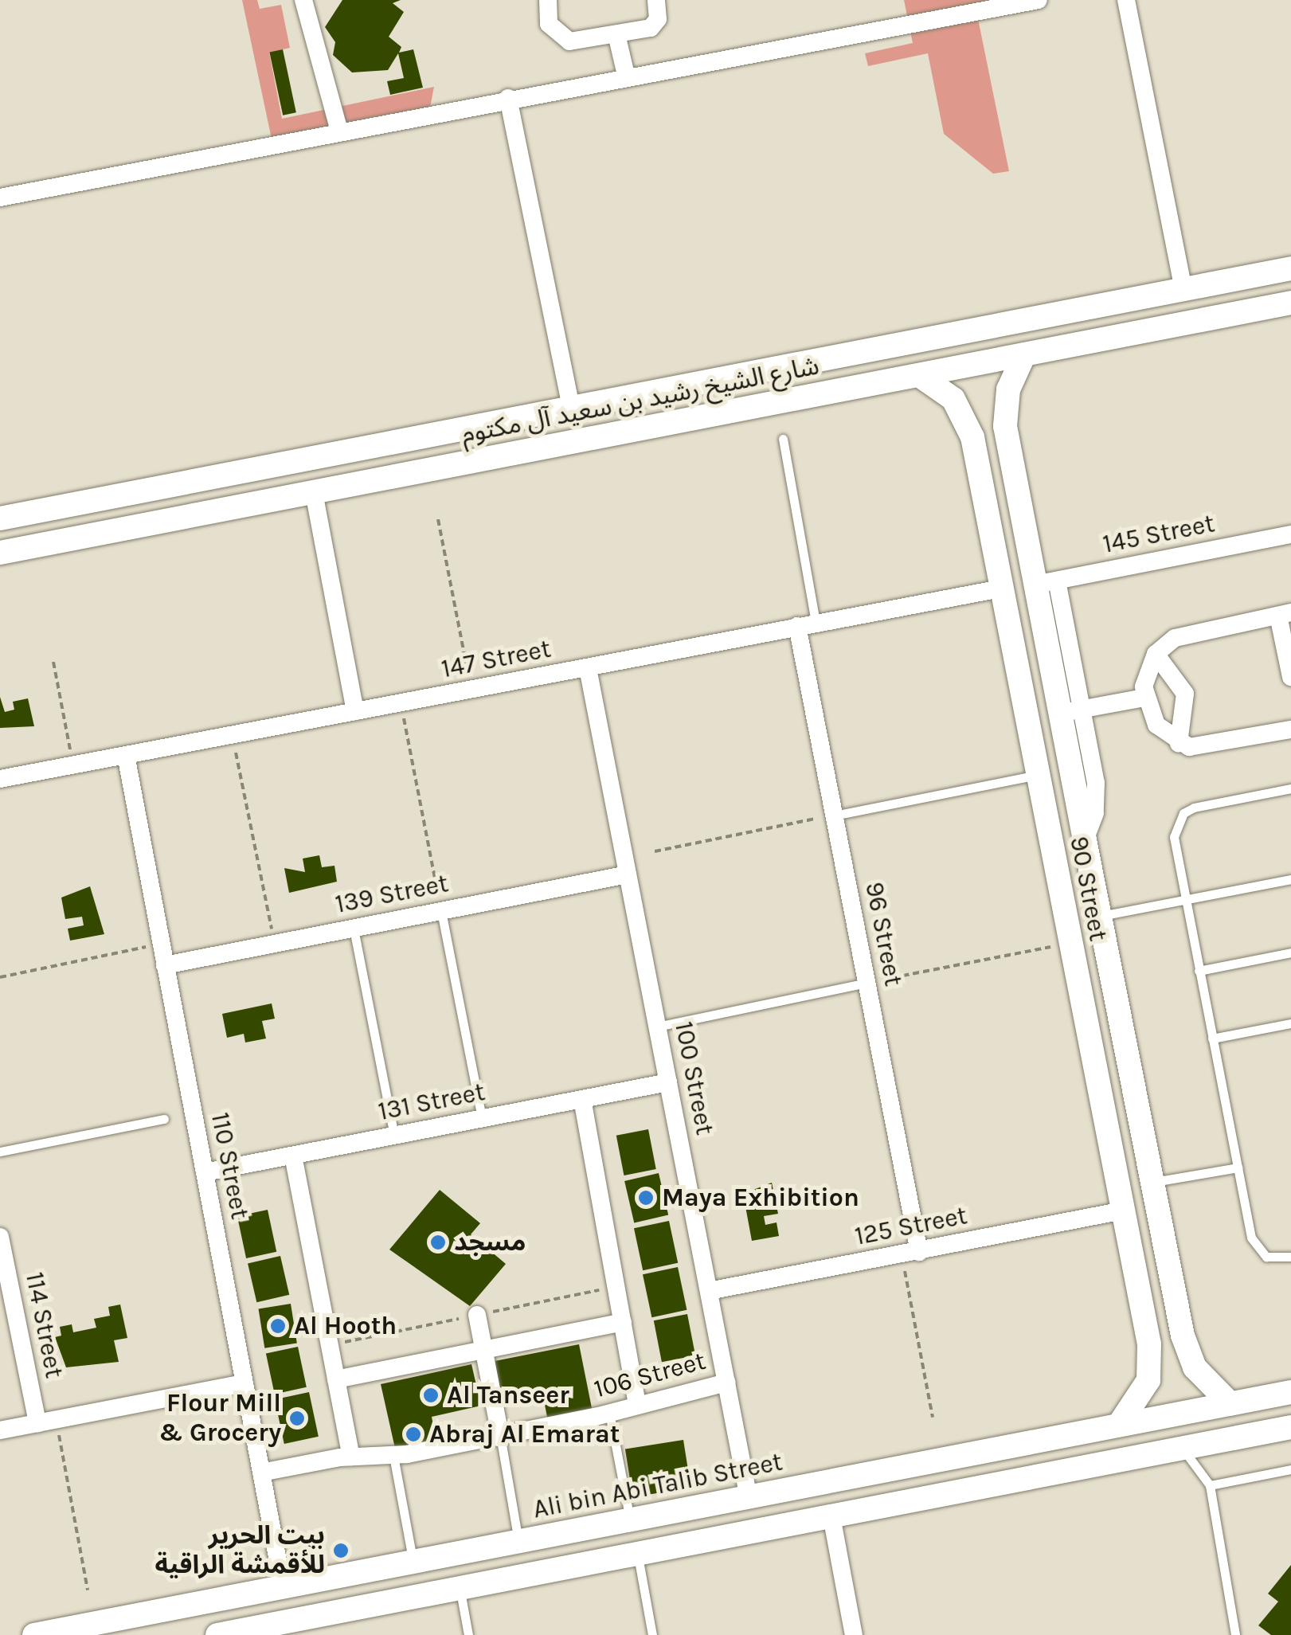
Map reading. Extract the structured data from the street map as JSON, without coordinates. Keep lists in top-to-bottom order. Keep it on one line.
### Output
{"streets":{"street":["شارع الشيخ رشيد بن سعيد آل مكتوم","145 Street","147 Street","90 Street","139 Street","96 Street","100 Street","131 Street","110 Street","125 Street","114 Street","106 Street","Ali bin Abi Talib Street"]},"crossings":[["شارع الشيخ رشيد بن سعيد آل مكتوم","90 Street"],["145 Street","90 Street"],["147 Street","90 Street"],["147 Street","96 Street"],["147 Street","100 Street"],["147 Street","110 Street"],["90 Street","125 Street"],["90 Street","Ali bin Abi Talib Street"],["139 Street","100 Street"],["139 Street","110 Street"],["96 Street","125 Street"],["100 Street","131 Street"],["100 Street","125 Street"],["100 Street","106 Street"],["100 Street","Ali bin Abi Talib Street"],["131 Street","110 Street"],["110 Street","106 Street"],["110 Street","Ali bin Abi Talib Street"]],"places":["Maya Exhibition","مسجد","Al Hooth","Al Tanseer","Flour Mill & Grocery","Abraj Al Emarat","بيت الحرير للأقمشة الراقية"]}
